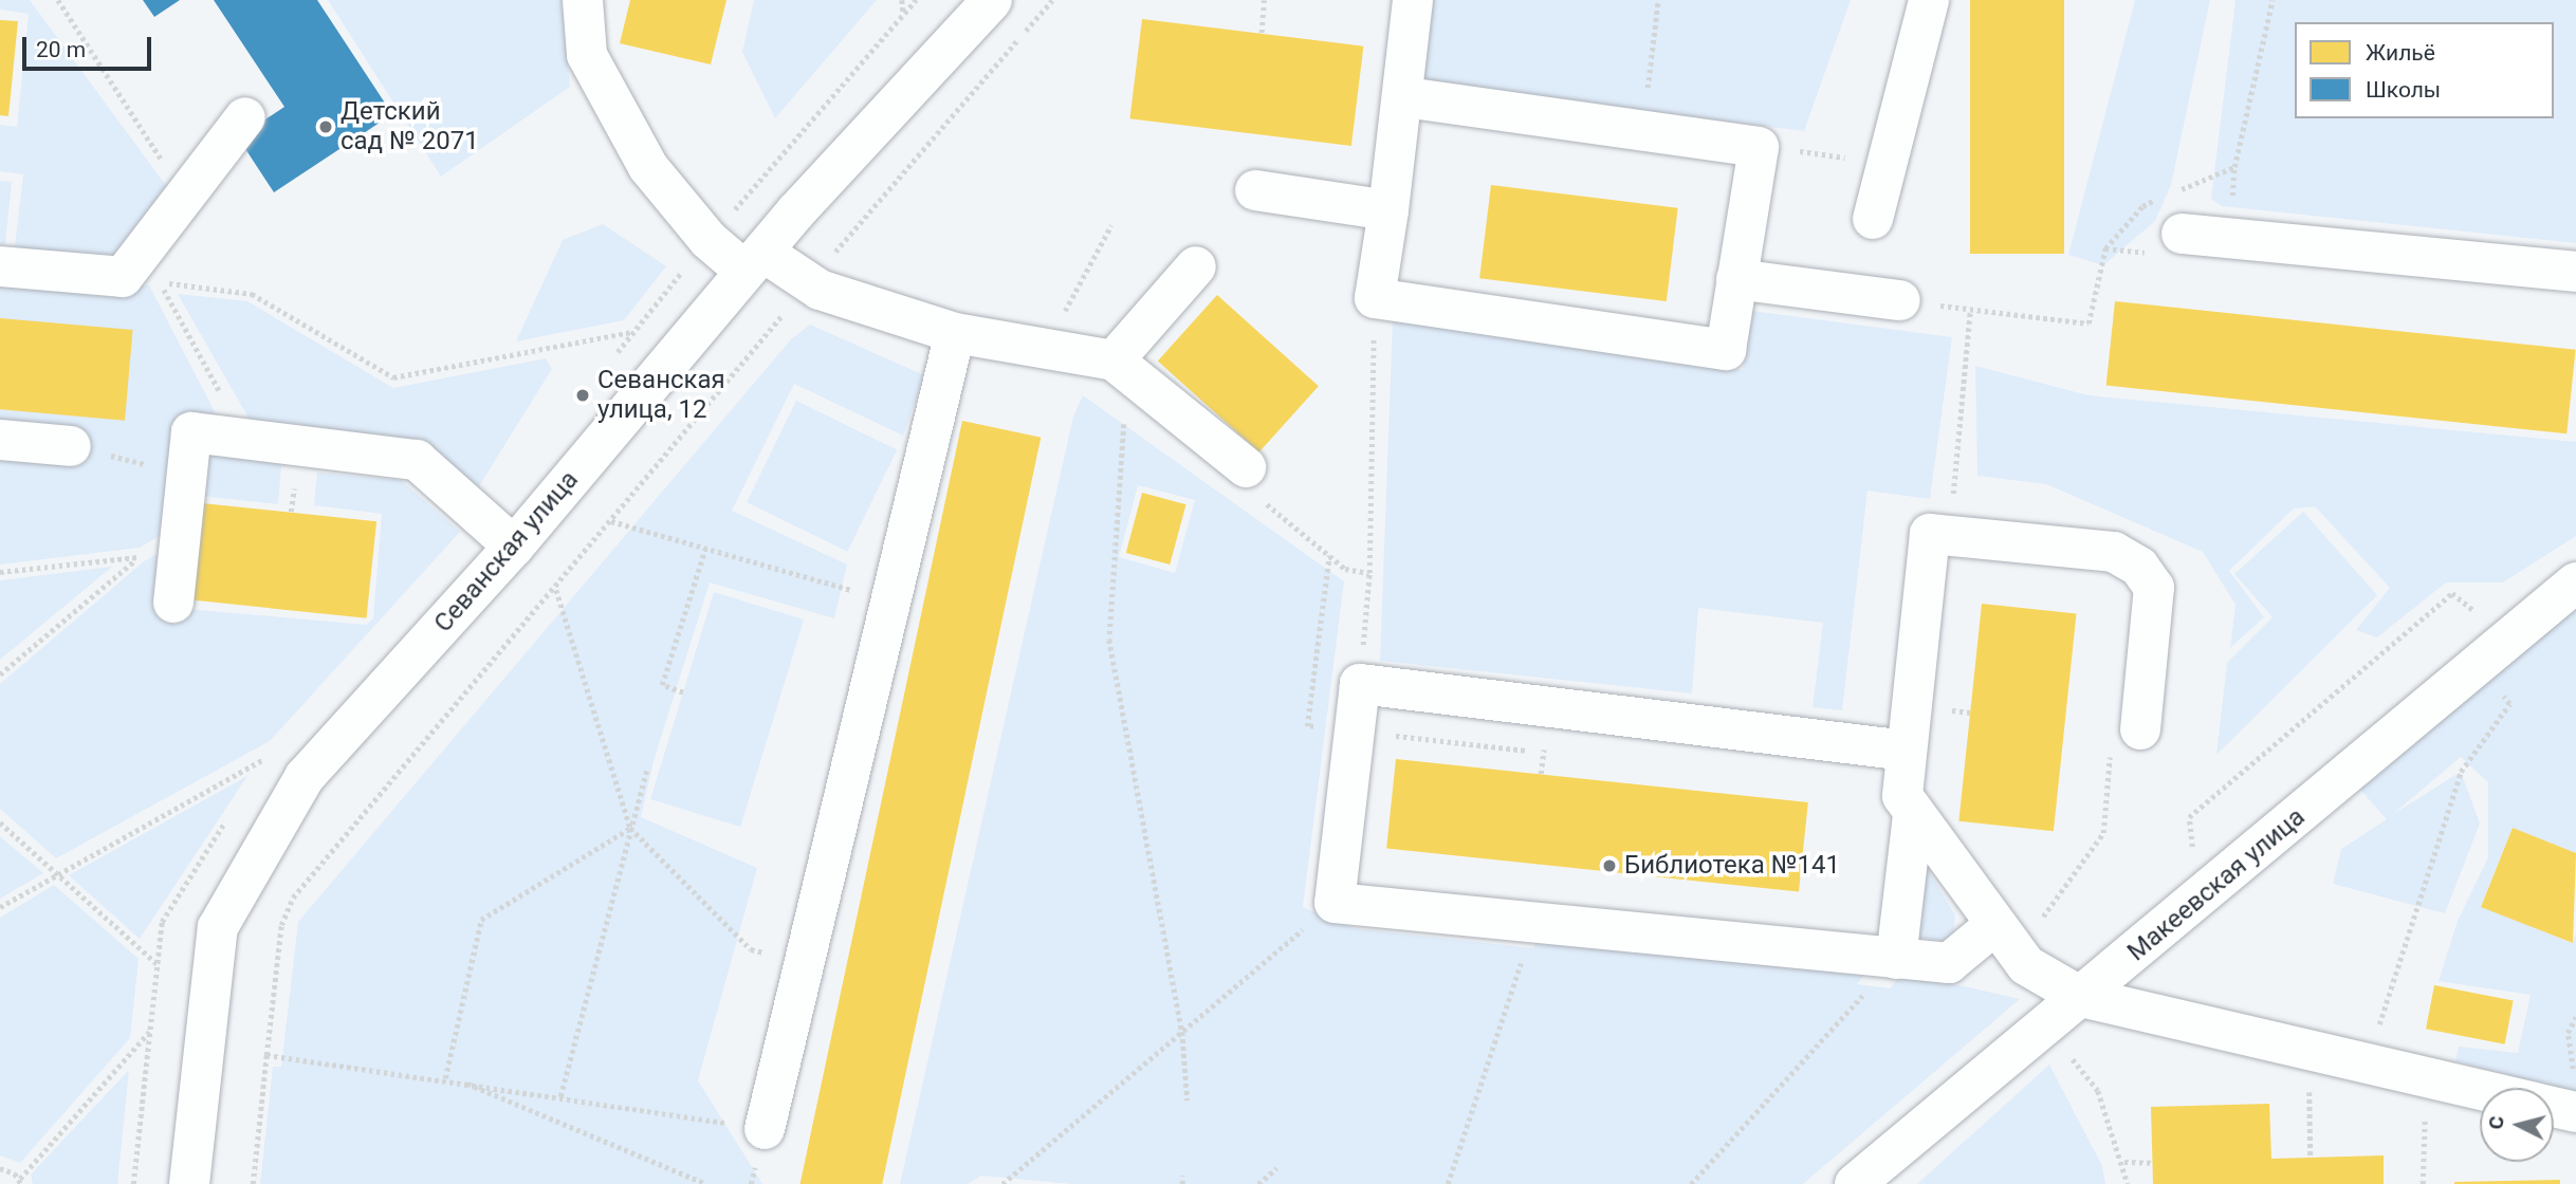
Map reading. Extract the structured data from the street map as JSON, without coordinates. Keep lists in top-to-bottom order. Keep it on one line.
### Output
{"streets":{"street":["Севанская улица","Макеевская улица"]},"places":["Детский сад № 2071","Севанская улица, 12","Библиотека №141"],"legend":["Жильё","Школы"],"scale_bar":"20 m","north":"left"}
